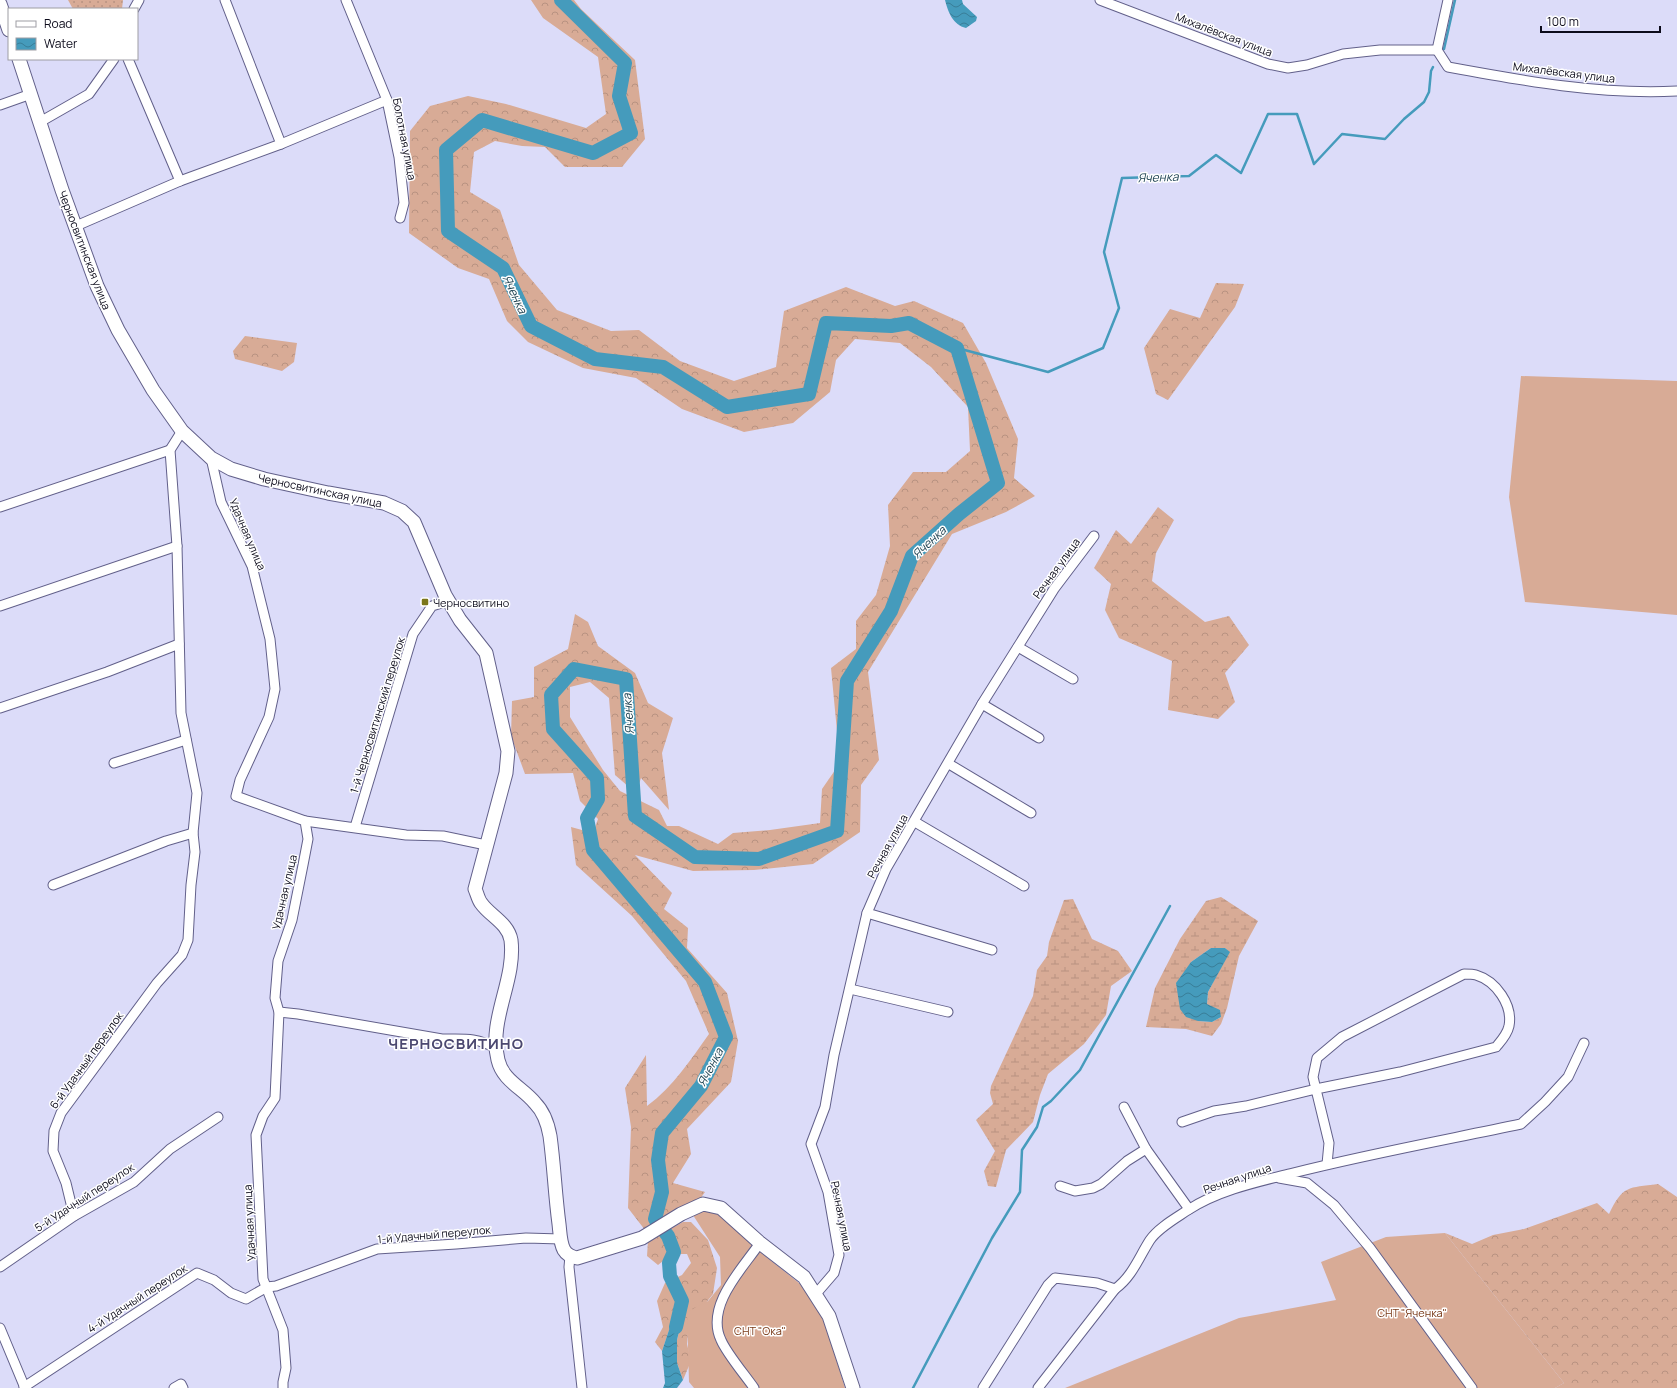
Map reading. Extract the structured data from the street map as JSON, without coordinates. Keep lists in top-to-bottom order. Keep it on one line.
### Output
{"streets":{"street":["Михалёвская улица","Болотная улица","Черносвитинская улица","Удачная улица","Речная улица","1-й Черносвитинский переулок","6-й Удачный переулок","5-й Удачный переулок","1-й Удачный переулок","4-й Удачный переулок"]},"crossings":[["Черносвитинская улица","Удачная улица"],["Черносвитинская улица","1-й Черносвитинский переулок"],["Черносвитинская улица","1-й Удачный переулок"],["Удачная улица","1-й Удачный переулок"],["Удачная улица","4-й Удачный переулок"],["6-й Удачный переулок","5-й Удачный переулок"],["1-й Удачный переулок","4-й Удачный переулок"]],"districts":["ЧЕРНОСВИТИНО"],"water":["Яченка"],"parks":["СНТ \"Яченка\"","СНТ \"Ока\""],"places":{"transit":["Черносвитино"]},"legend":["Road","Water"],"scale_bar":"100 m"}
